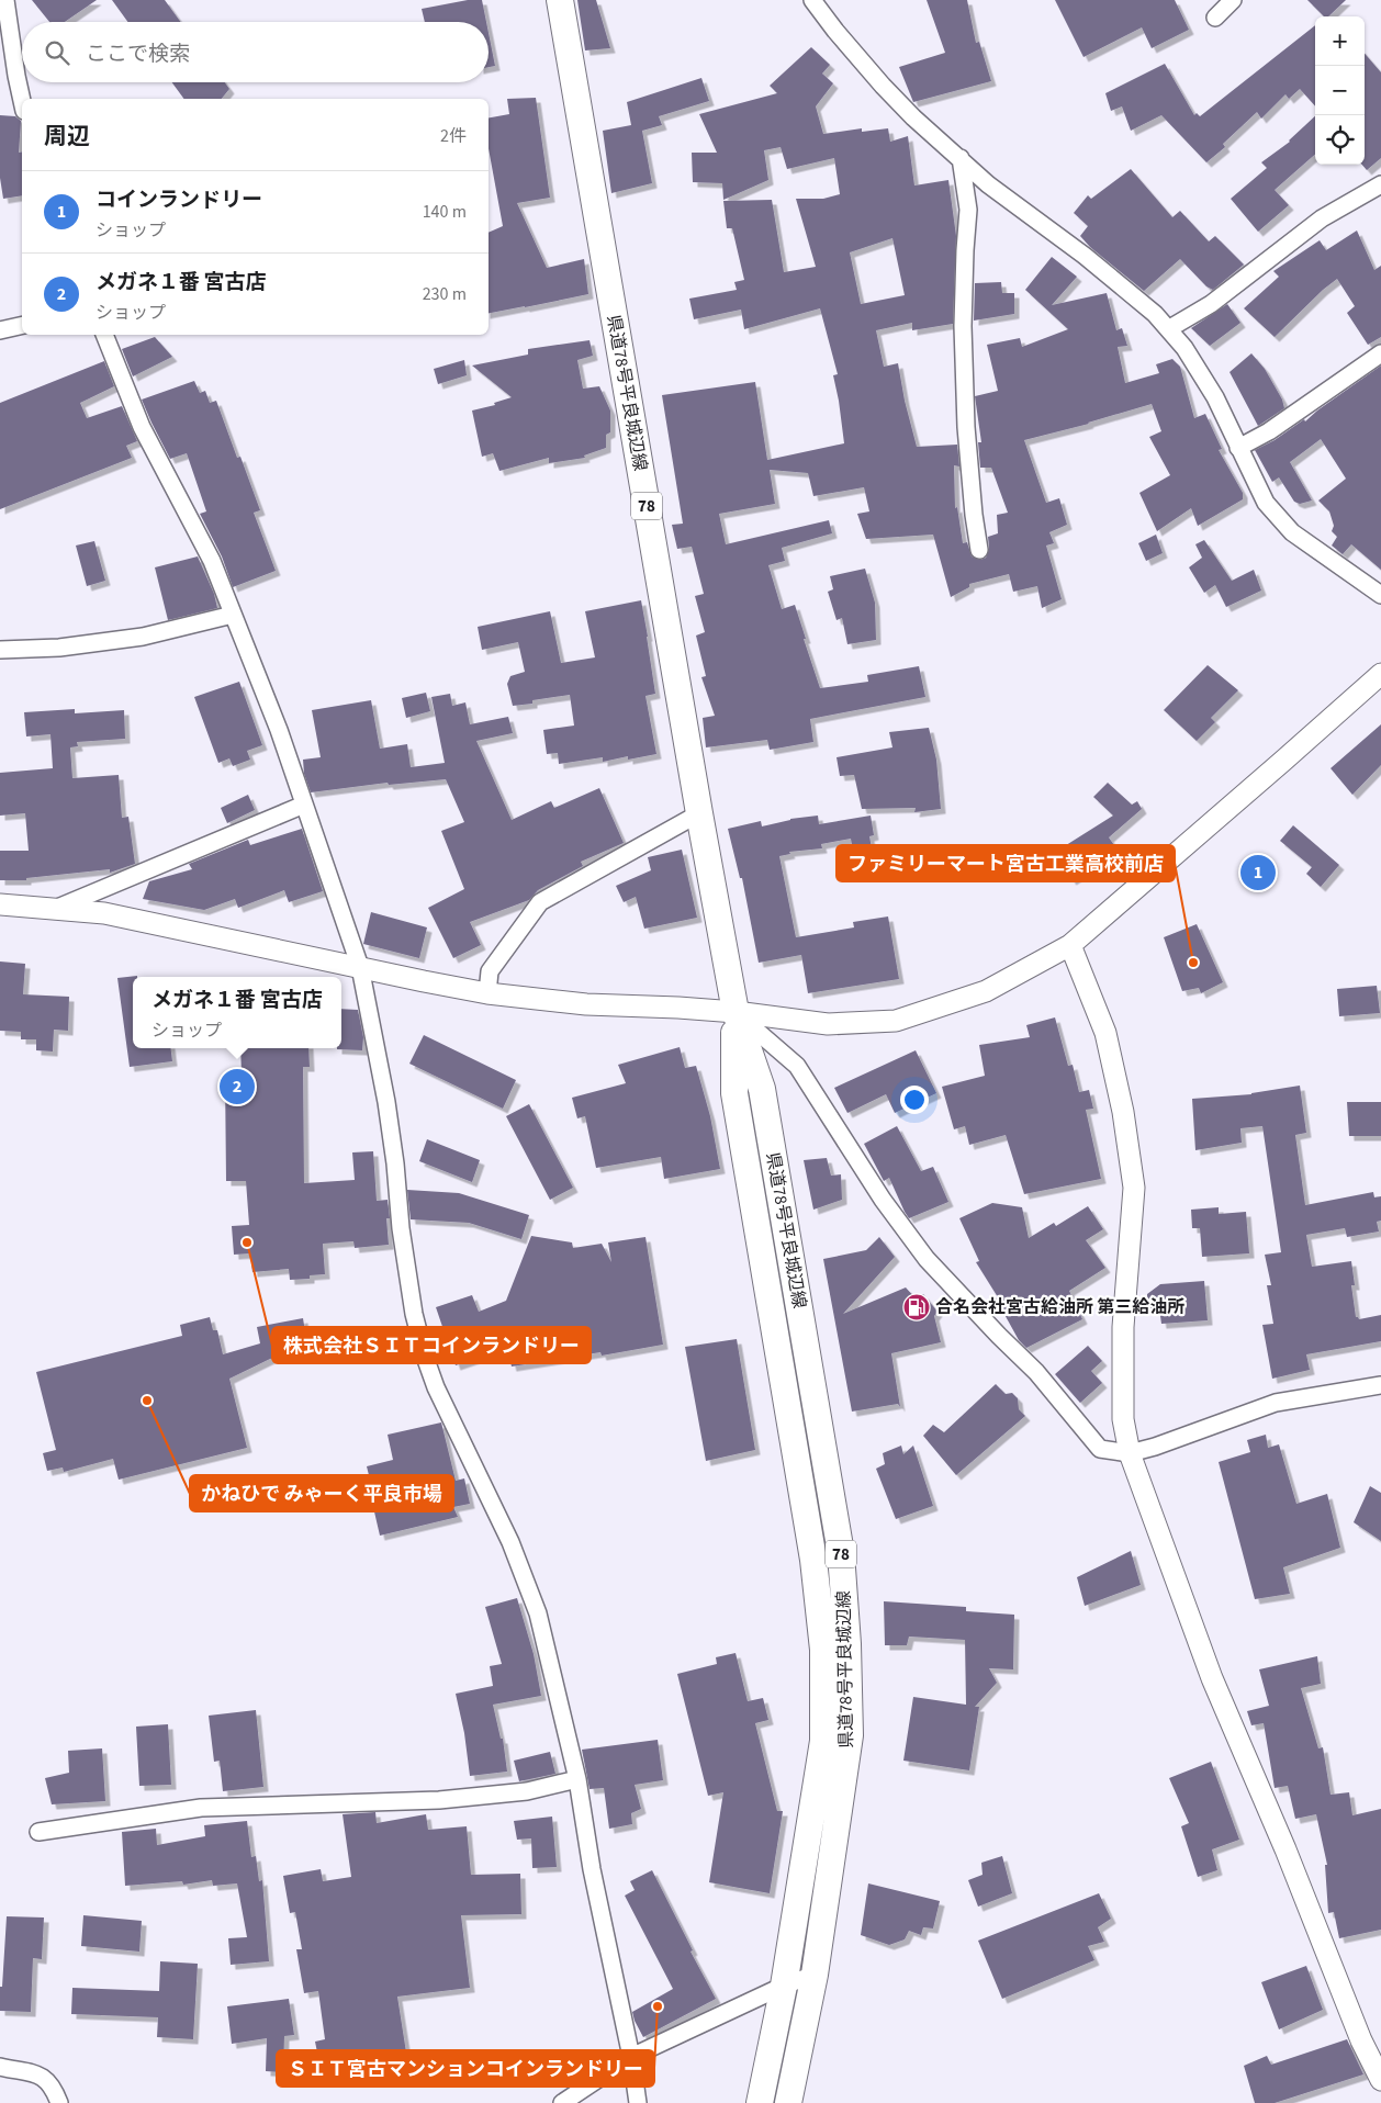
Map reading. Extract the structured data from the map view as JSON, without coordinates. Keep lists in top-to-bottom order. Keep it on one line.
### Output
{"streets":{"main road":["県道78号平良城辺線","78"]},"places":{"other":["ファミリーマート宮古工業高校前店","株式会社ＳＩＴコインランドリー","かねひで みゃーく平良市場","ＳＩＴ宮古マンションコインランドリー"],"fuel station":["合名会社宮古給油所 第三給油所"]},"page":{"map_buttons":["+","−"],"search":"ここで検索","heading":["周辺","2件"],"list":[{"mark":"1","name":"コインランドリー","note":"ショップ","value":"140 m"},{"mark":"2","name":"メガネ１番 宮古店","note":"ショップ","value":"230 m"}],"pins":["1","2"],"popup":["メガネ１番 宮古店","ショップ"]}}
